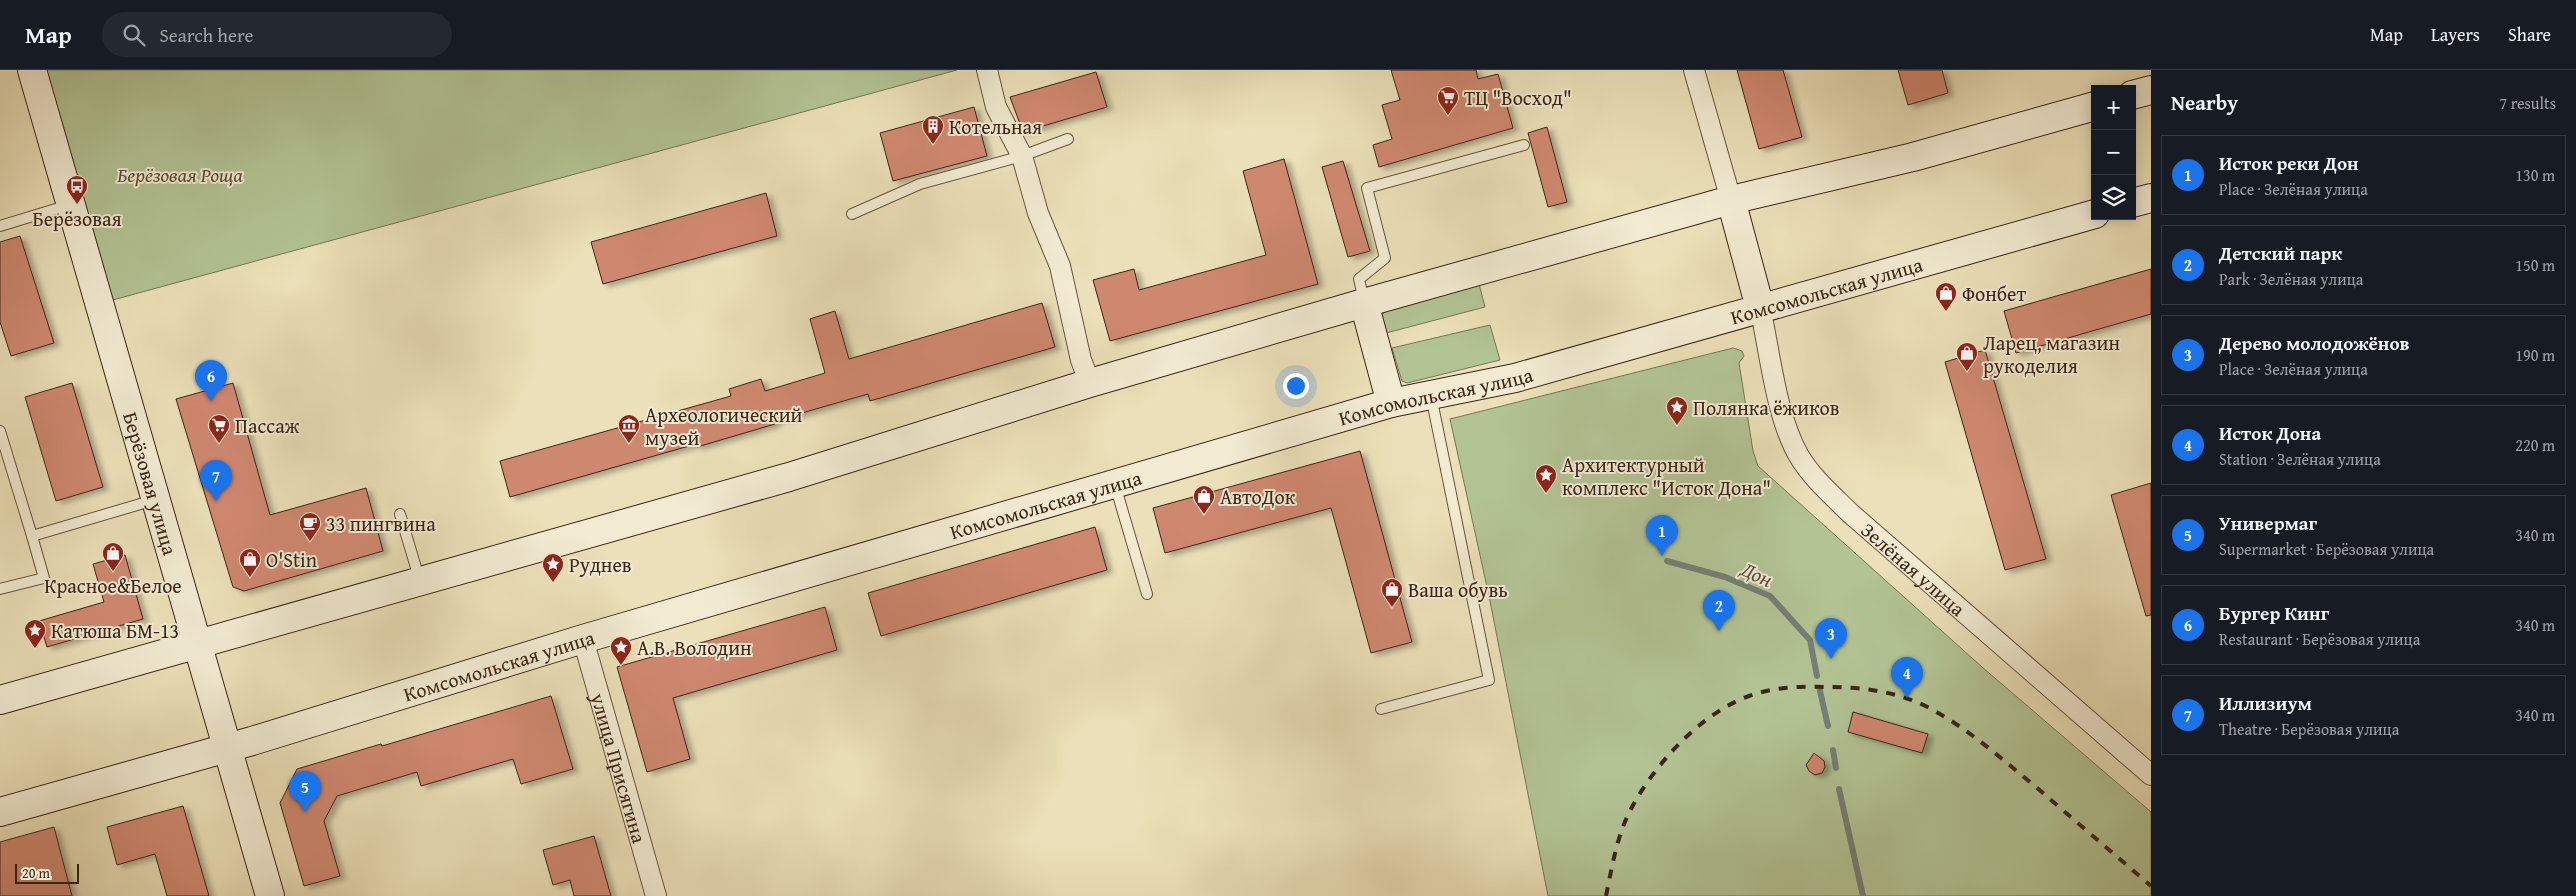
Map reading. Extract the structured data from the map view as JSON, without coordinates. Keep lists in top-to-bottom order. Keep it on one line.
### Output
{"streets":{"main road":["Комсомольская улица","Берёзовая улица"],"street":["Зелёная улица","улица Присягина"]},"crossings":[["Комсомольская улица","Берёзовая улица"],["Комсомольская улица","Зелёная улица"],["Комсомольская улица","улица Присягина"]],"water":["Дон"],"parks":["Берёзовая Роща"],"places":{"supermarket":["ТЦ \"Восход\"","Пассаж"],"building":["Котельная"],"bus stop":["Берёзовая"],"shop":["Фонбет","Ларец, магазин рукоделия","АвтоДок","Красное&Белое","O'Stin","Ваша обувь"],"place":["Полянка ёжиков","Архитектурный комплекс \"Исток Дона\"","Руднев","Катюша БМ-13","А.В. Володин"],"museum":["Археологический музей"],"cafe":["33 пингвина"]},"scale_bar":"20 m","page":{"header":"Map","search":"Search here","nav":["Map","Layers","Share"],"heading":["Nearby","7 results"],"map_buttons":["+","−"],"list":[{"mark":"1","name":"Исток реки Дон","note":"Place · Зелёная улица","value":"130 m"},{"mark":"2","name":"Детский парк","note":"Park · Зелёная улица","value":"150 m"},{"mark":"3","name":"Дерево молодожёнов","note":"Place · Зелёная улица","value":"190 m"},{"mark":"4","name":"Исток Дона","note":"Station · Зелёная улица","value":"220 m"},{"mark":"5","name":"Универмаг","note":"Supermarket · Берёзовая улица","value":"340 m"},{"mark":"6","name":"Бургер Кинг","note":"Restaurant · Берёзовая улица","value":"340 m"},{"mark":"7","name":"Иллизиум","note":"Theatre · Берёзовая улица","value":"340 m"}],"pins":["6","7","1","2","3","4","5"],"scale":"20 m"}}
